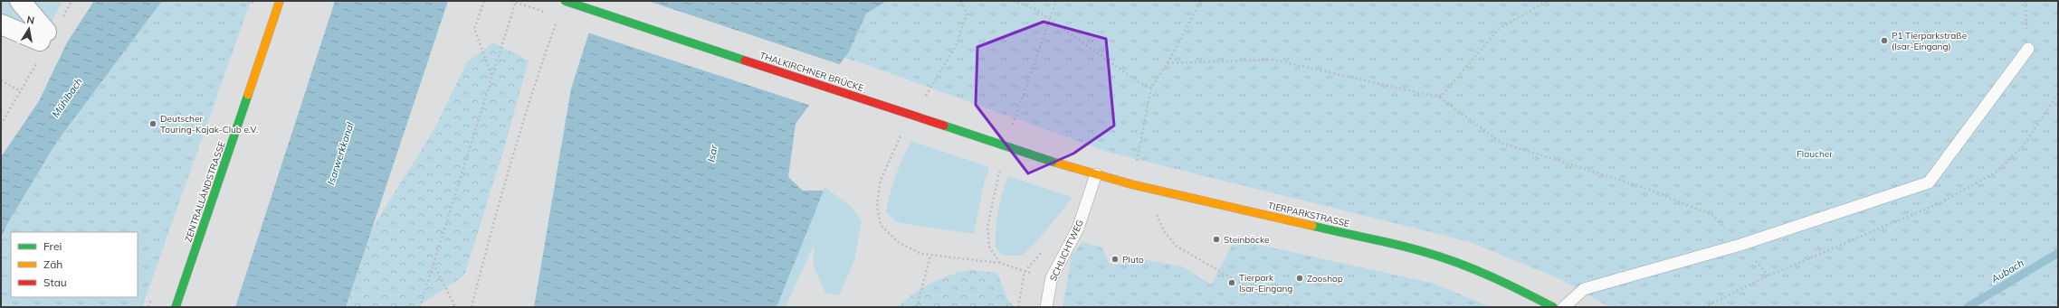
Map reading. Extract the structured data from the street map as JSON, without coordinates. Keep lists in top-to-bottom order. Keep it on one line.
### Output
{"streets":{"street":["THALKIRCHNER BRÜCKE","ZENTRALLÄNDSTRASSE","TIERPARKSTRASSE"],"lane":["SCHLICHTWEG"]},"crossings":[["THALKIRCHNER BRÜCKE","TIERPARKSTRASSE"],["TIERPARKSTRASSE","SCHLICHTWEG"]],"water":["Mühlbach","Isarwerkkanal","Isar","Aubach"],"parks":["Flaucher"],"places":["P1 Tierparkstraße (Isar-Eingang)","Deutscher Touring-Kajak-Club e.V.","Steinböcke","Pluto","Zooshop","Tierpark Isar-Eingang"],"legend":["Frei","Zäh","Stau"],"north":"top"}
